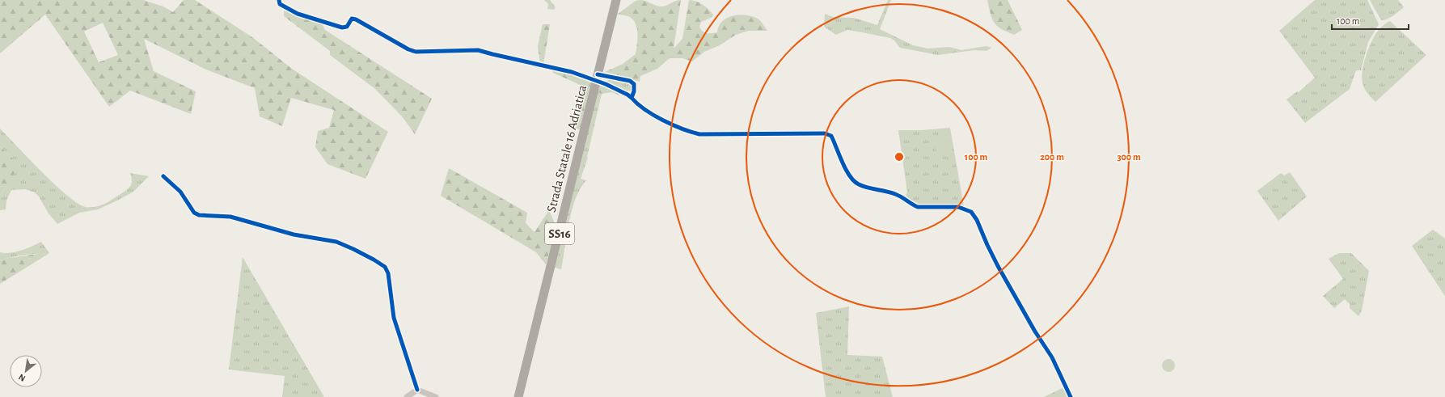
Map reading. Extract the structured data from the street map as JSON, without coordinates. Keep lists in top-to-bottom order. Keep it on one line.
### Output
{"streets":{"main road":["Strada Statale 16 Adriatica","SS16"]},"scale_bar":"100 m","north":"bottom left","rings":["100 m","200 m","300 m"]}
